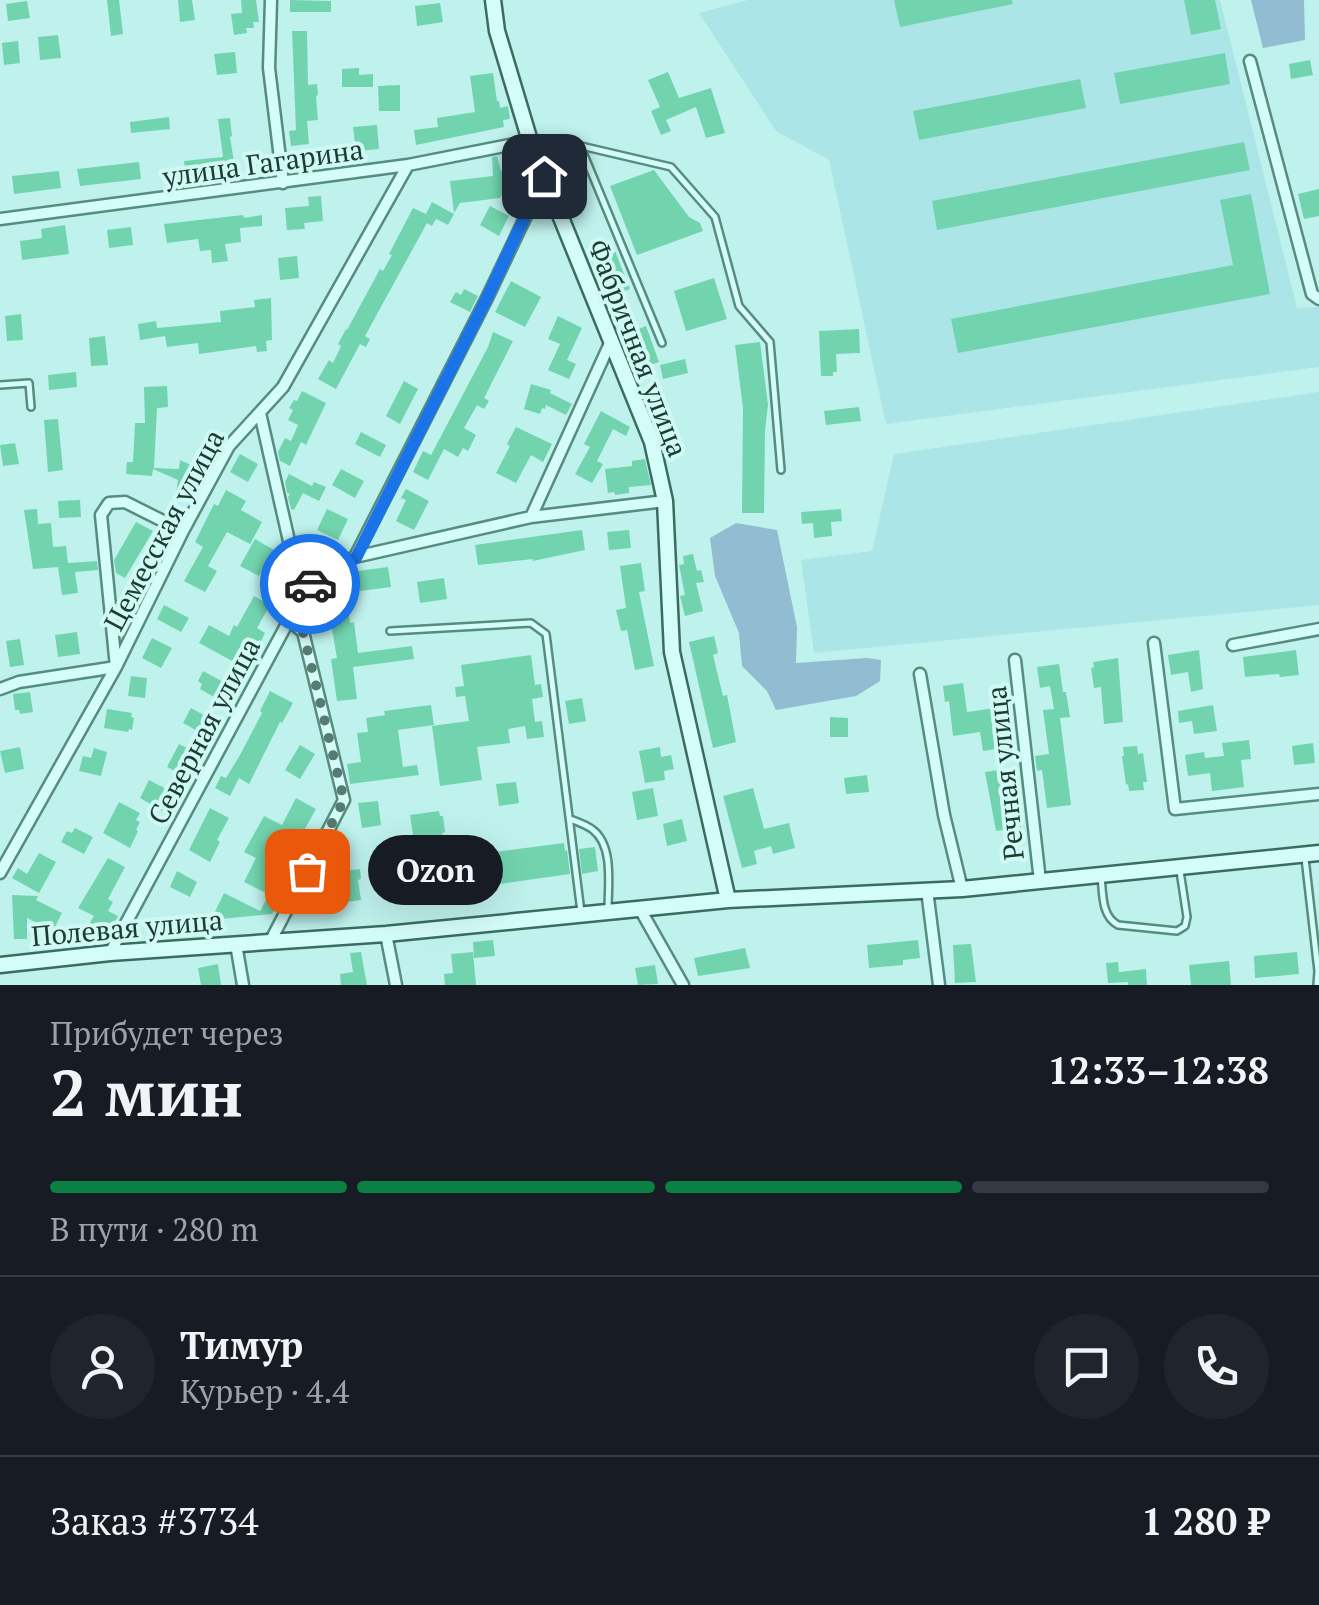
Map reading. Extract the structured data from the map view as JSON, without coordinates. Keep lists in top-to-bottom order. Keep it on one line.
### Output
{"streets":{"main road":["Фабричная улица","Полевая улица"],"street":["улица Гагарина","Цемесская улица","Северная улица","Речная улица"]},"crossings":[["улица Гагарина","Фабричная улица"],["улица Гагарина","Цемесская улица"],["Фабричная улица","Северная улица"],["Фабричная улица","Полевая улица"],["Северная улица","Полевая улица"],["Речная улица","Полевая улица"]],"places":["Ozon"],"page":{"bubble":"Ozon","heading":["2 мин","Прибудет через","12:33–12:38"],"panel":["Тимур","Курьер · 4.4","Заказ #3734","1 280 ₽"],"bar":"В пути · 280 m"}}
